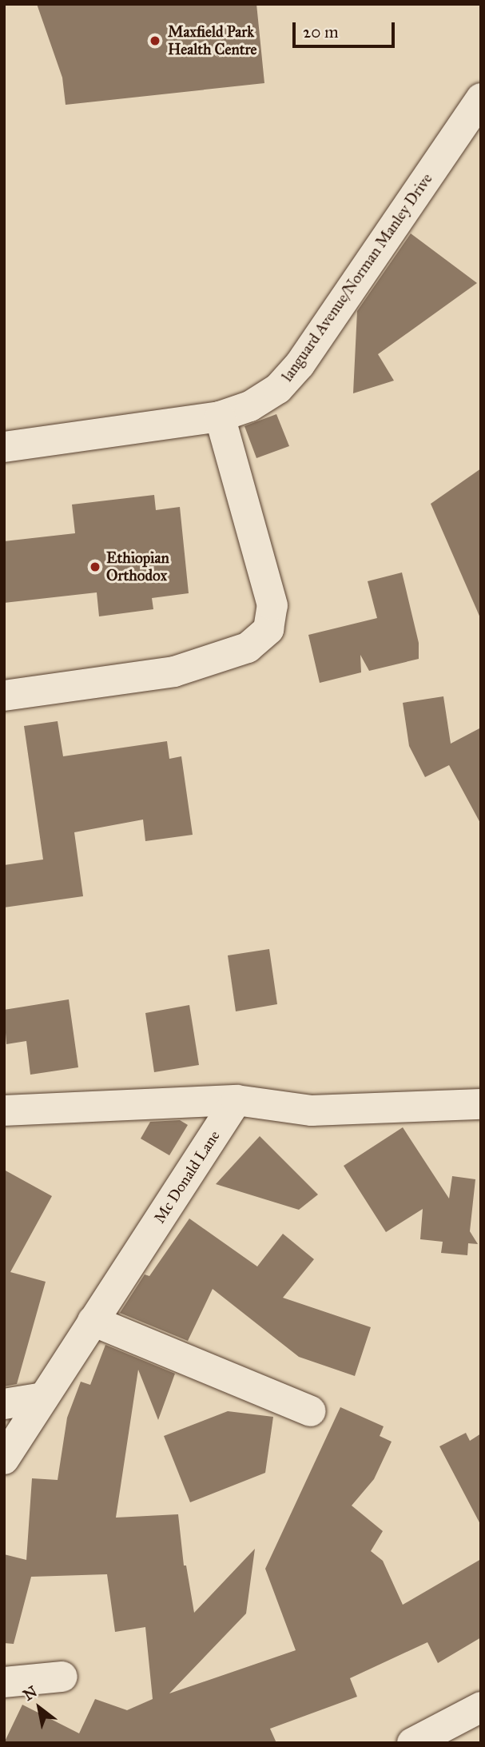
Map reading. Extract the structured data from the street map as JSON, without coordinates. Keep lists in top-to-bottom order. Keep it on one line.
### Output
{"streets":{"street":["languard Avenue/Norman Manley Drive","Mc Donald Lane"]},"places":["Maxfield Park Health Centre","Ethiopian Orthodox"],"scale_bar":"20 m","north":"top left"}
